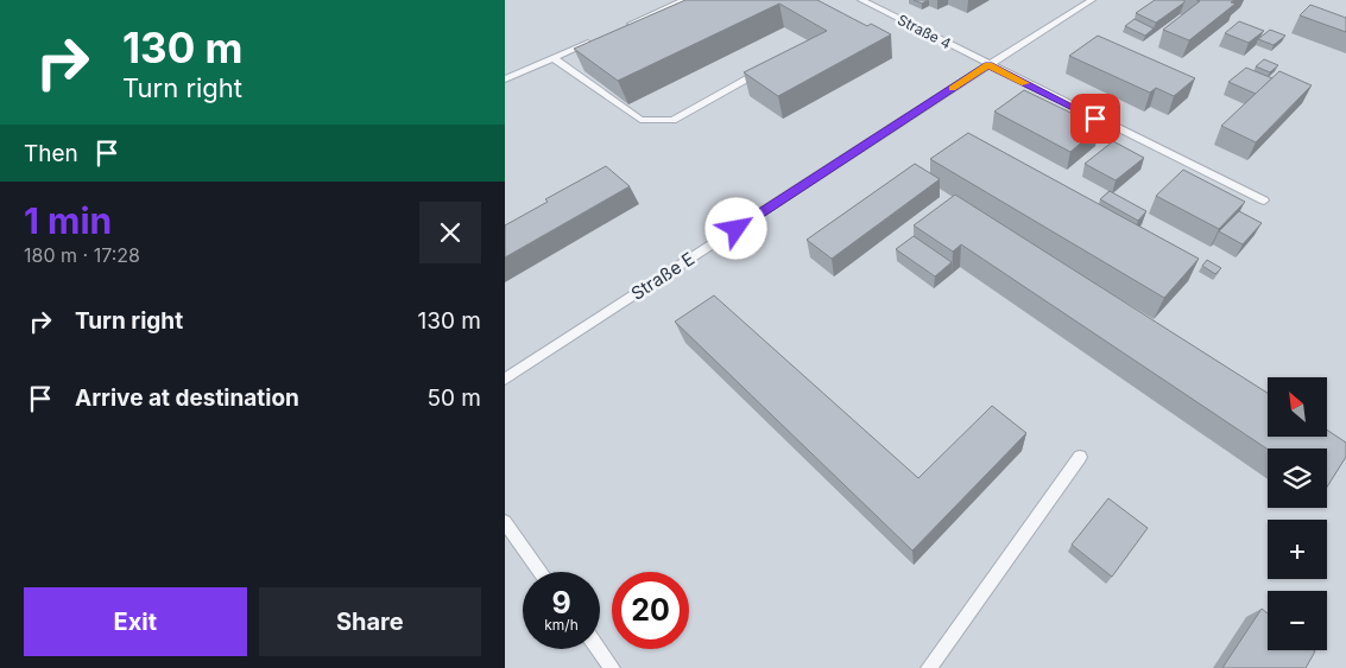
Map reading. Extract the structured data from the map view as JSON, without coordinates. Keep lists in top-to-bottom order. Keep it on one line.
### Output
{"streets":{"lane":["Straße 4","Straße E"]},"crossings":[["Straße 4","Straße E"]],"north":"top left","page":{"turn":["130 m","Turn right"],"then":"Then","heading":["1 min","180 m · 17:28"],"list":[{"name":"Turn right","value":"130 m"},{"name":"Arrive at destination","value":"50 m"}],"map_buttons":["+","−"],"speed":"9 km/h","limit":"20","buttons":["Exit","Share"]}}
